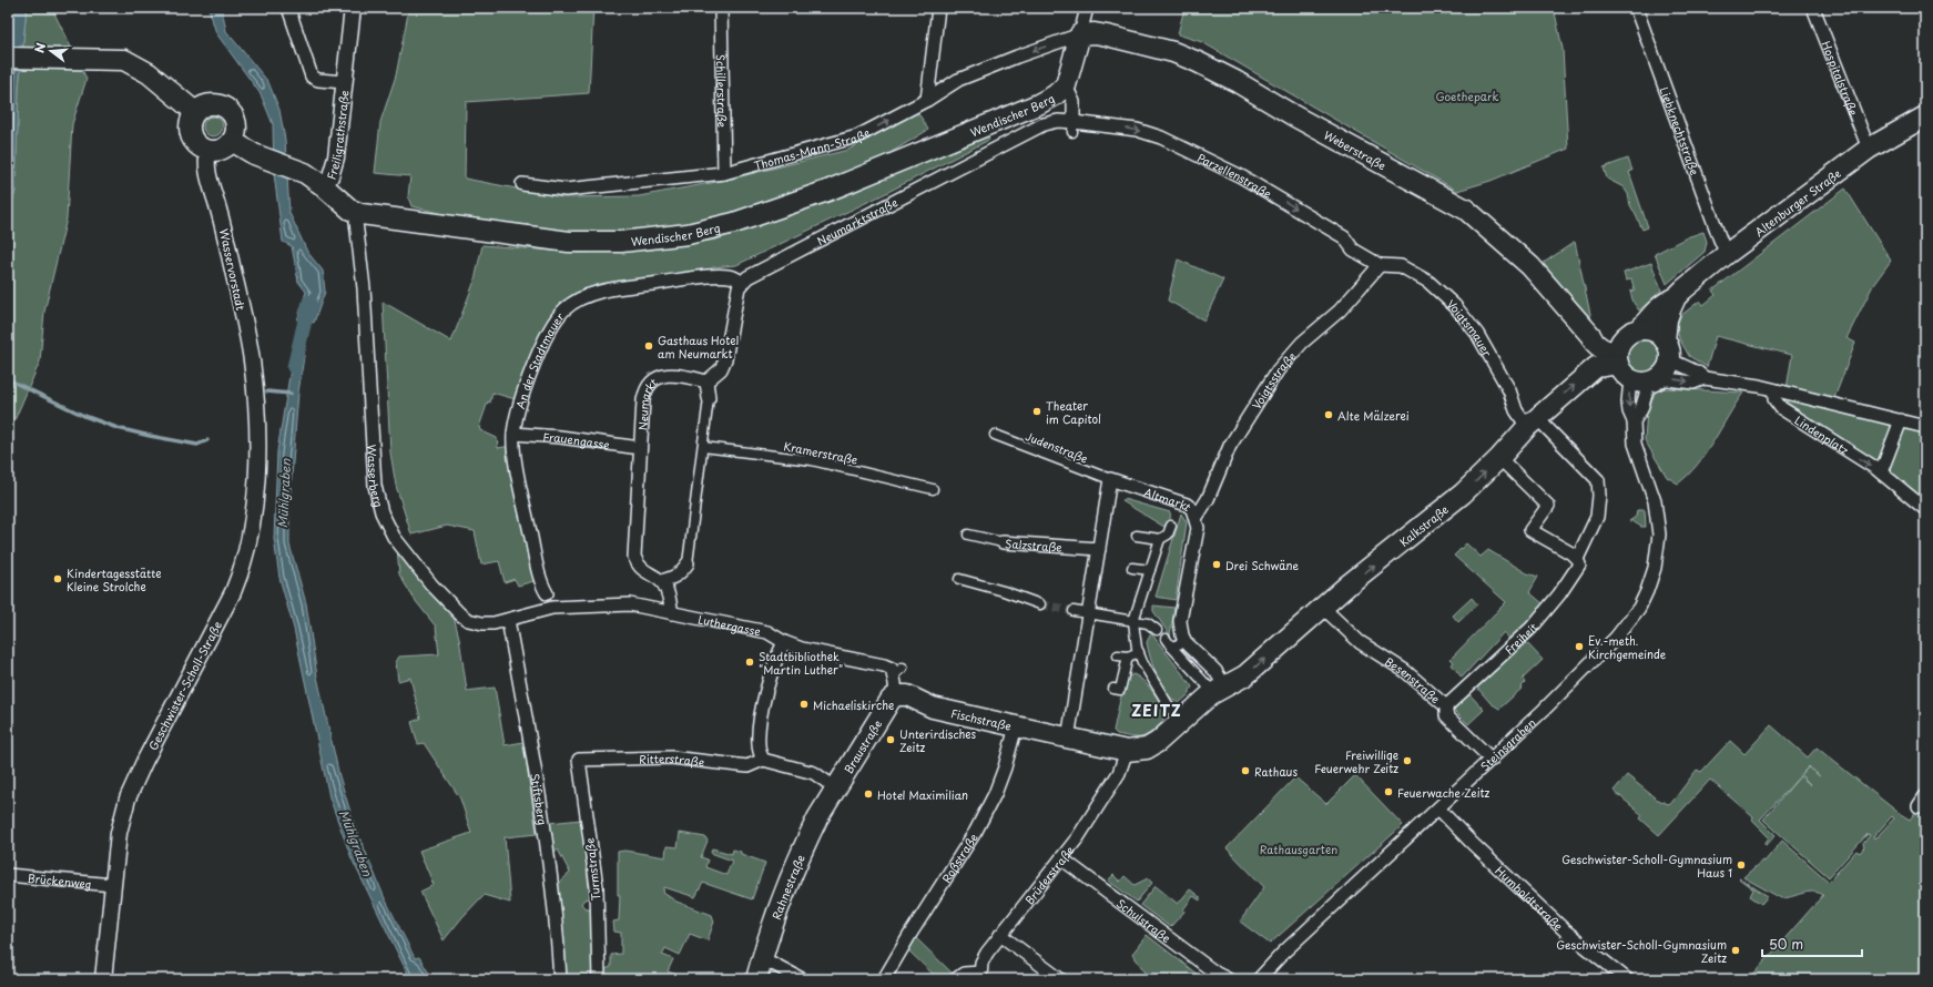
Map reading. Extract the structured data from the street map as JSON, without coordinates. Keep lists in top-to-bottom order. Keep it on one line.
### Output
{"streets":{"main road":["Wendischer Berg","Weberstraße","Altenburger Straße","Kalkstraße","Fischstraße","Braustraße","Rahnestraße"],"street":["Hospitalstraße","Schillerstraße","Liebknechtstraße","Freiligrathstraße","Thomas-Mann-Straße","Parzellenstraße","Neumarktstraße","Wasservorstadt","Voigtsmauer","An der Stadtmauer","Voigtsstraße","Neumarkt","Lindenplatz","Frauengasse","Judenstraße","Kramerstraße","Wasserberg","Altmarkt","Salzstraße","Luthergasse","Freiheit","Besenstraße","Geschwister-Scholl-Straße","Steinsgraben","Ritterstraße","Stiftsberg","Roßstraße","Turmstraße","Brüderstraße","Brückenweg","Humboldtstraße","Schulstraße"]},"crossings":[["Hospitalstraße","Altenburger Straße"],["Schillerstraße","Thomas-Mann-Straße"],["Wendischer Berg","Freiligrathstraße"],["Wendischer Berg","Wasservorstadt"],["Wendischer Berg","Wasserberg"],["Liebknechtstraße","Altenburger Straße"],["Thomas-Mann-Straße","Weberstraße"],["Weberstraße","Altenburger Straße"],["Weberstraße","Kalkstraße"],["Weberstraße","Steinsgraben"],["Parzellenstraße","Neumarktstraße"],["Parzellenstraße","Voigtsmauer"],["Parzellenstraße","Voigtsstraße"],["Altenburger Straße","Kalkstraße"],["Altenburger Straße","Steinsgraben"],["Neumarktstraße","An der Stadtmauer"],["Wasservorstadt","Geschwister-Scholl-Straße"],["Voigtsmauer","Voigtsstraße"],["Voigtsmauer","Kalkstraße"],["Voigtsmauer","Freiheit"],["An der Stadtmauer","Frauengasse"],["Voigtsstraße","Altmarkt"],["Neumarkt","Frauengasse"],["Judenstraße","Altmarkt"],["Wasserberg","Luthergasse"],["Wasserberg","Stiftsberg"],["Kalkstraße","Freiheit"],["Kalkstraße","Besenstraße"],["Kalkstraße","Steinsgraben"],["Luthergasse","Fischstraße"],["Luthergasse","Braustraße"],["Freiheit","Besenstraße"],["Besenstraße","Steinsgraben"],["Geschwister-Scholl-Straße","Brückenweg"],["Fischstraße","Braustraße"],["Fischstraße","Roßstraße"],["Steinsgraben","Humboldtstraße"],["Braustraße","Rahnestraße"],["Ritterstraße","Turmstraße"],["Brüderstraße","Schulstraße"]],"one_way":["Parzellenstraße","Kalkstraße"],"districts":["ZEITZ"],"water":["Mühlgraben"],"parks":["Goethepark","Rathausgarten"],"places":["Gasthaus Hotel am Neumarkt","Theater im Capitol","Alte Mälzerei","Drei Schwäne","Kindertagesstätte Kleine Strolche","Ev.-meth. Kirchgemeinde","Stadtbibliothek \"Martin Luther\"","Michaeliskirche","Unterirdisches Zeitz","Freiwillige Feuerwehr Zeitz","Rathaus","Feuerwache Zeitz","Hotel Maximilian","Geschwister-Scholl-Gymnasium Haus 1","Geschwister-Scholl-Gymnasium Zeitz"],"scale_bar":"50 m","north":"left"}
